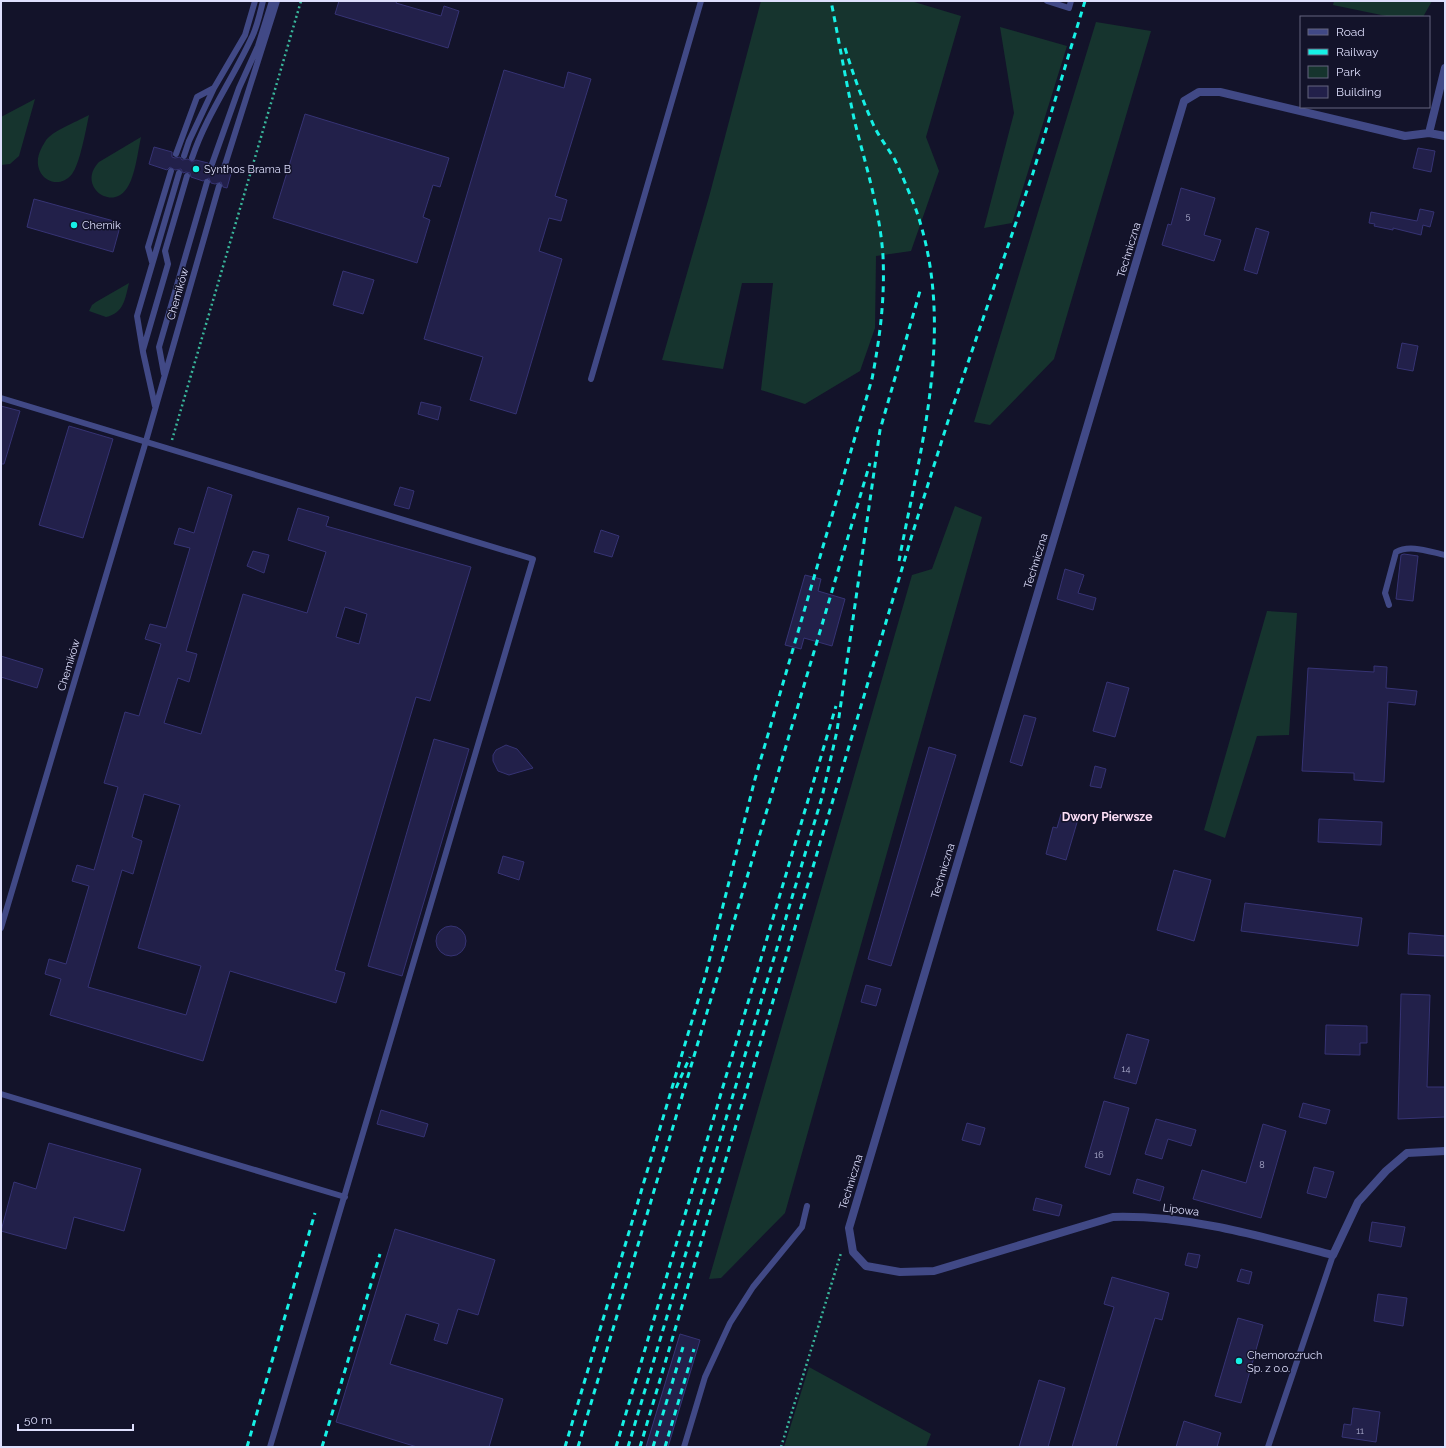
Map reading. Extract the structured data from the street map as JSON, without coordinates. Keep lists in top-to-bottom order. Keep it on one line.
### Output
{"streets":{"street":["Techniczna","Lipowa"],"lane":["Chemików"]},"crossings":[["Techniczna","Lipowa"]],"districts":["Dwory Pierwsze"],"places":["Synthos Brama B","Chemik","Chemorozruch Sp. z o.o."],"house_numbers":["5","14","16","8","11"],"legend":["Road","Railway","Park","Building"],"scale_bar":"50 m"}
